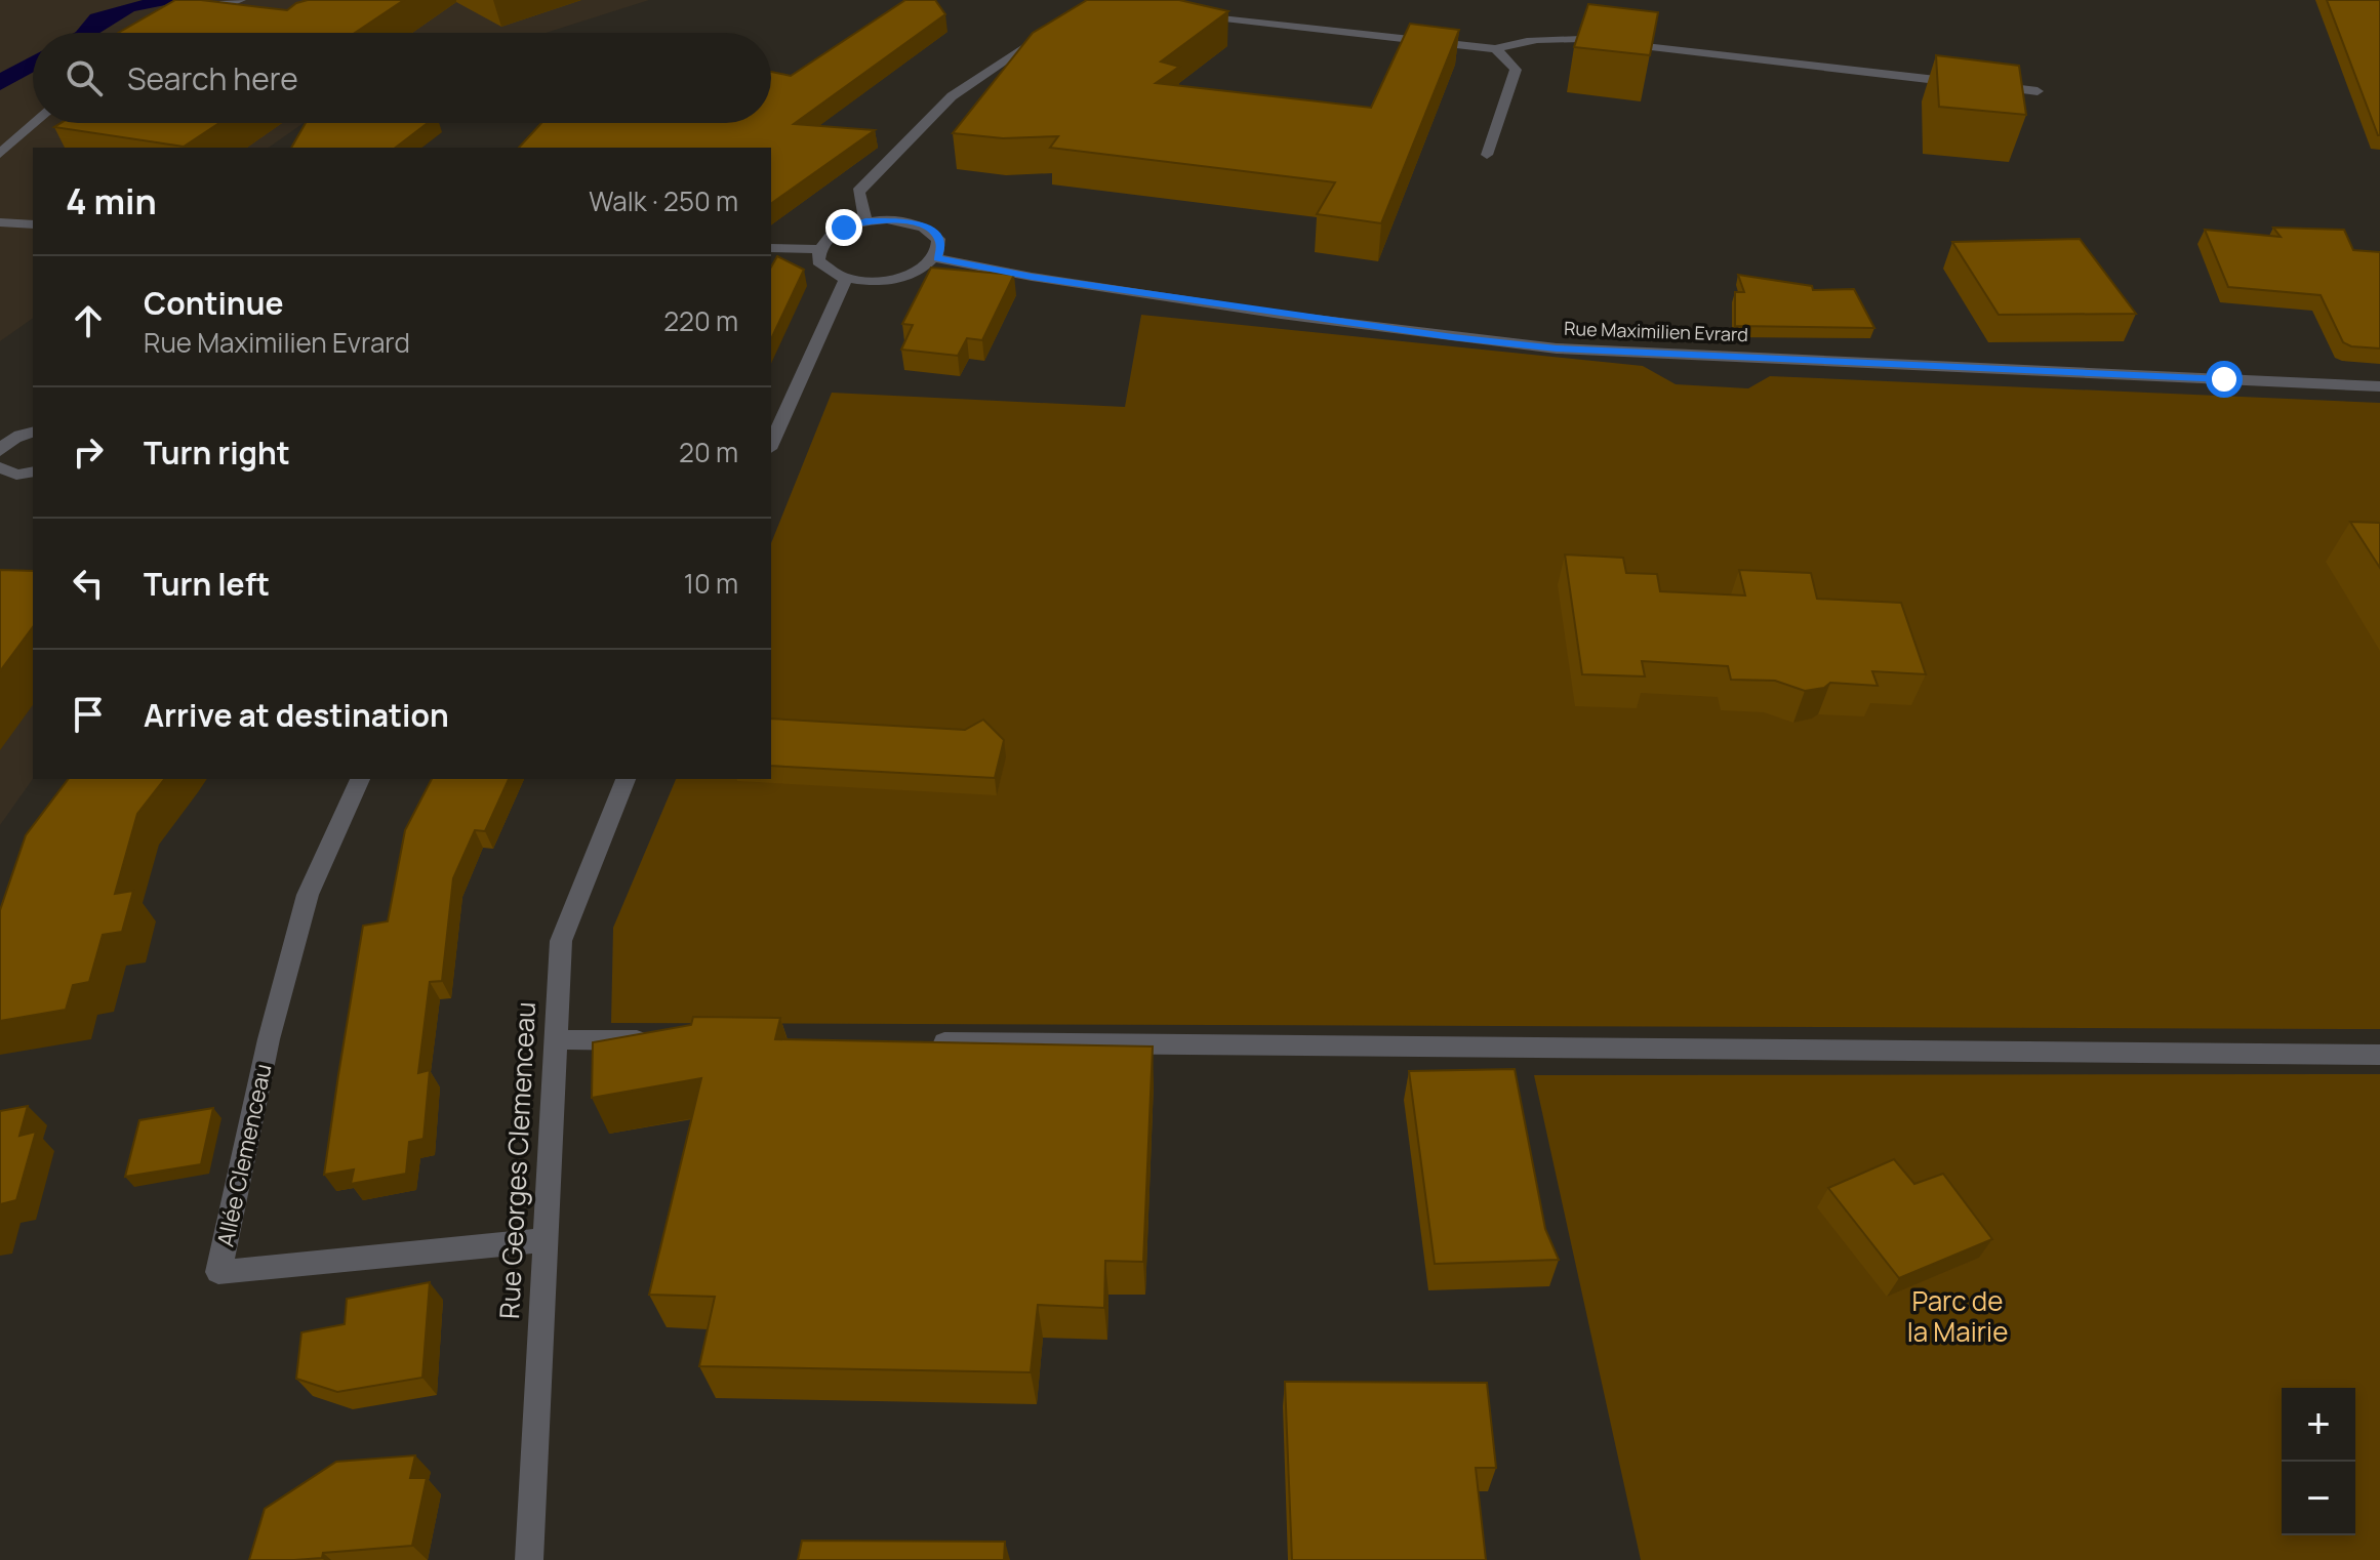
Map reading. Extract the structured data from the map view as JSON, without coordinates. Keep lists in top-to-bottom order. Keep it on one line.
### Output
{"streets":{"street":["Rue Maximilien Evrard","Allée Clemenceau","Rue Georges Clemenceau"]},"crossings":[["Allée Clemenceau","Rue Georges Clemenceau"]],"parks":["Parc de la Mairie"],"page":{"search":"Search here","heading":["4 min","Walk · 250 m"],"list":[["Continue","Rue Maximilien Evrard","220 m"],["Turn right","20 m"],["Turn left","10 m"],"Arrive at destination"],"map_buttons":["+","−"]}}
